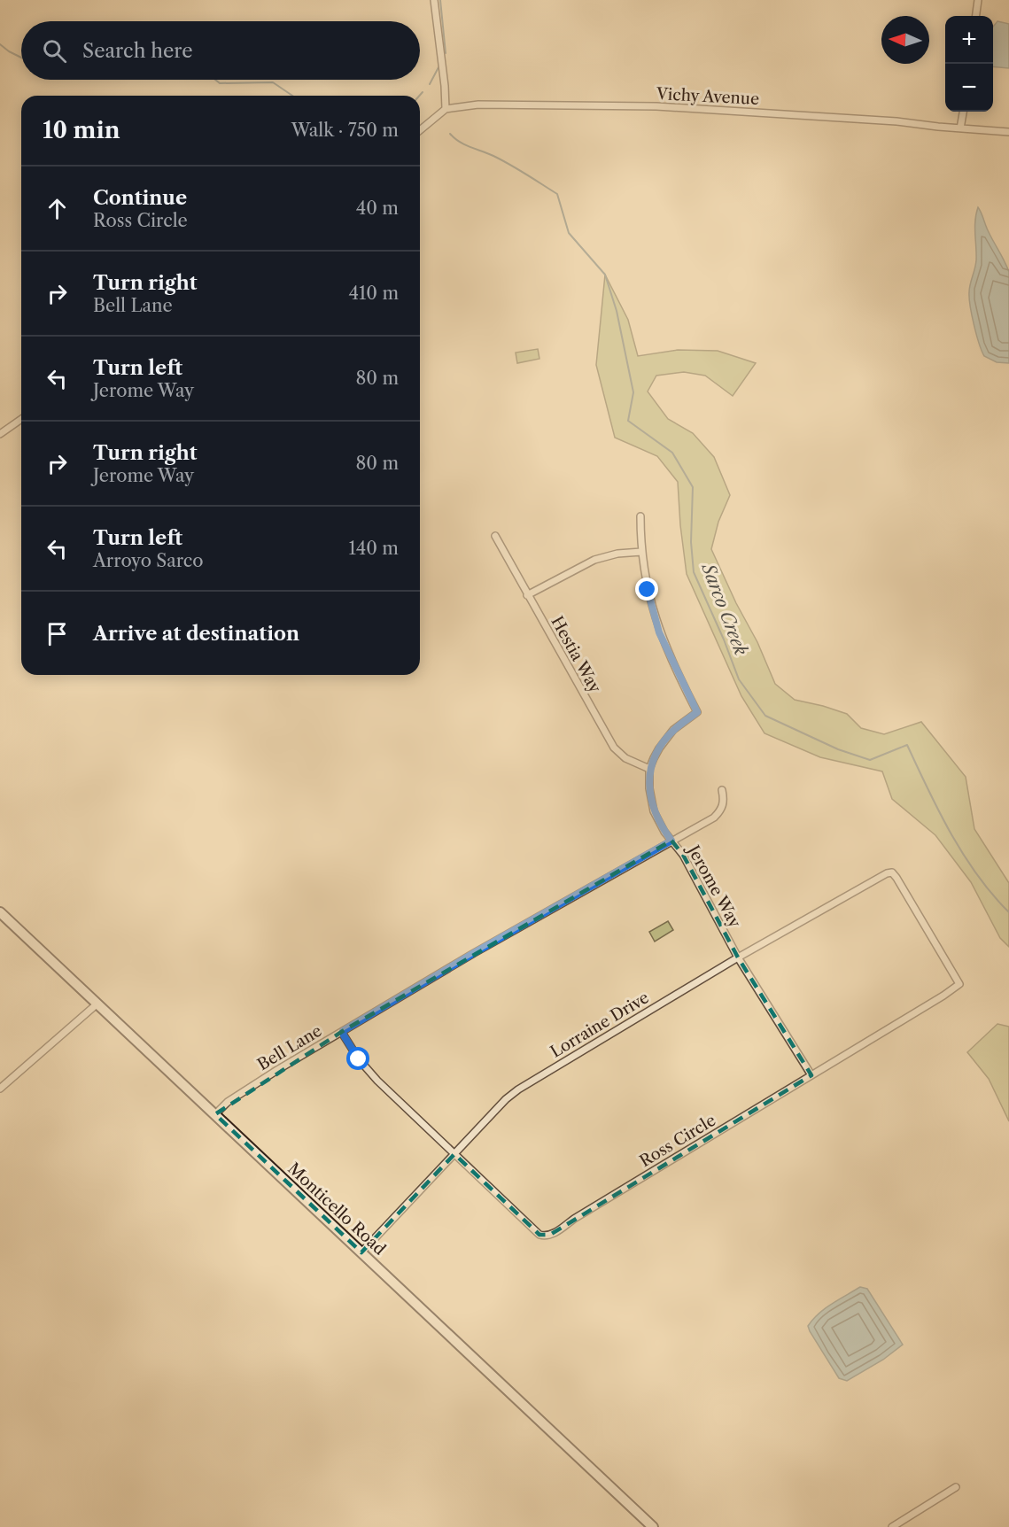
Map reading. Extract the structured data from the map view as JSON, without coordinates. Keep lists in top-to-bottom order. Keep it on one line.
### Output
{"streets":{"main road":["Monticello Road"],"street":["Vichy Avenue","Hestia Way","Jerome Way","Lorraine Drive","Bell Lane","Ross Circle"]},"crossings":[["Hestia Way","Jerome Way"],["Jerome Way","Lorraine Drive"],["Jerome Way","Bell Lane"],["Jerome Way","Ross Circle"],["Lorraine Drive","Ross Circle"],["Lorraine Drive","Monticello Road"],["Bell Lane","Ross Circle"],["Bell Lane","Monticello Road"]],"water":["Sarco Creek"],"north":"left","page":{"map_buttons":["+","−"],"search":"Search here","heading":["10 min","Walk · 750 m"],"list":[["Continue","Ross Circle","40 m"],["Turn right","Bell Lane","410 m"],["Turn left","Jerome Way","80 m"],["Turn right","Jerome Way","80 m"],["Turn left","Arroyo Sarco","140 m"],"Arrive at destination"]}}
